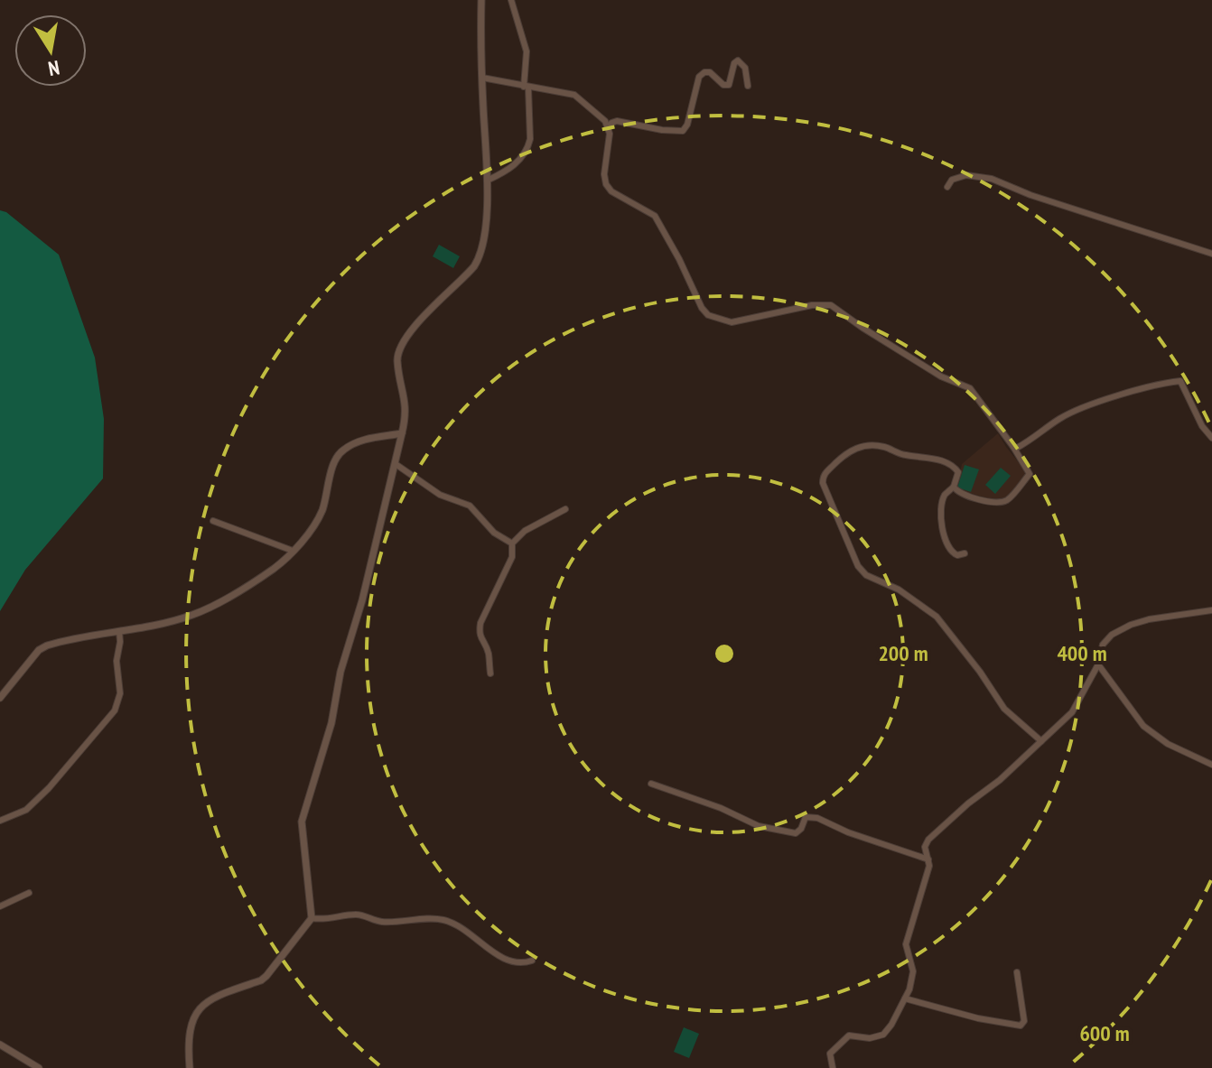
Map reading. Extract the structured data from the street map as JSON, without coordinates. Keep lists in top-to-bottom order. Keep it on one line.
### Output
{"north":"bottom","rings":["200 m","400 m","600 m"]}
